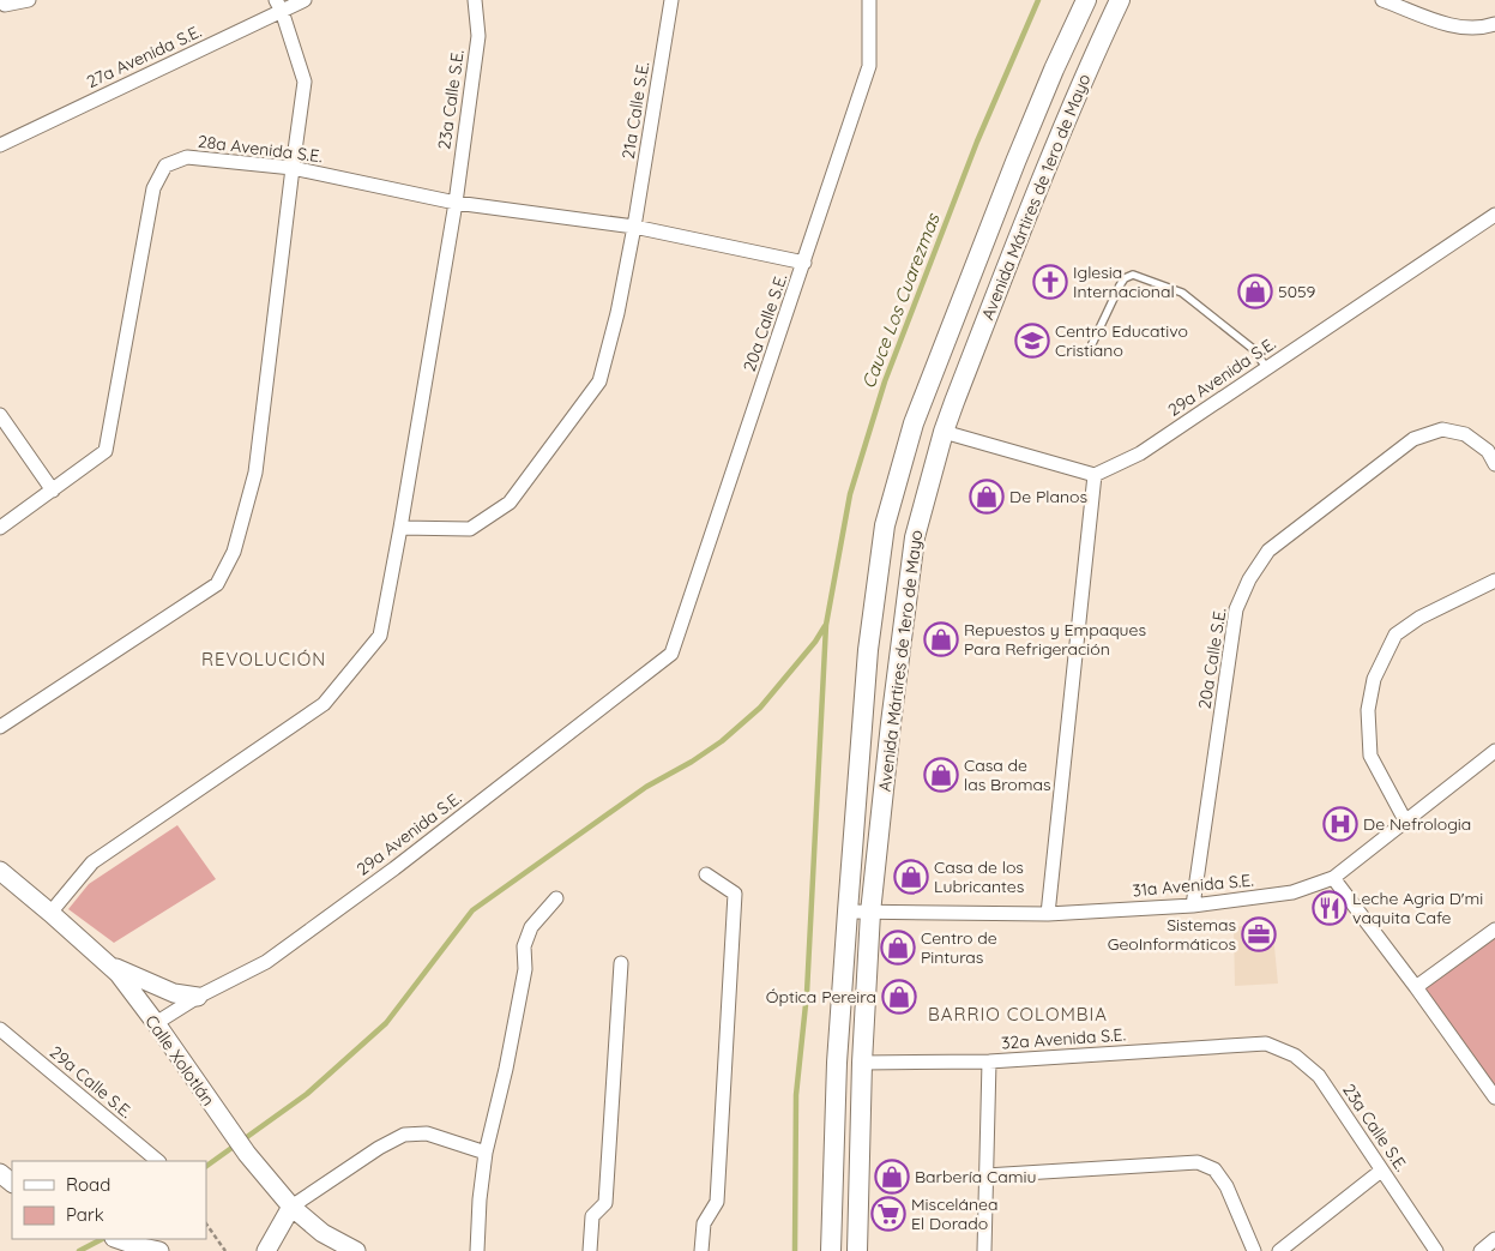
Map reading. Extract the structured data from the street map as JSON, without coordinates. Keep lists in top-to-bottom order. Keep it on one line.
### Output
{"streets":{"main road":["Avenida Mártires de 1ero de Mayo"],"street":["27a Avenida S.E.","23a Calle S.E.","21a Calle S.E.","28a Avenida S.E.","20a Calle S.E.","29a Avenida S.E.","31a Avenida S.E.","32a Avenida S.E.","Calle Xolotlán","29a Calle S.E."]},"crossings":[["23a Calle S.E.","21a Calle S.E."],["23a Calle S.E.","28a Avenida S.E."],["23a Calle S.E.","32a Avenida S.E."],["23a Calle S.E.","Calle Xolotlán"],["21a Calle S.E.","28a Avenida S.E."],["28a Avenida S.E.","20a Calle S.E."],["Avenida Mártires de 1ero de Mayo","31a Avenida S.E."],["Avenida Mártires de 1ero de Mayo","32a Avenida S.E."],["20a Calle S.E.","29a Avenida S.E."],["20a Calle S.E.","31a Avenida S.E."],["29a Avenida S.E.","Calle Xolotlán"]],"districts":["REVOLUCIÓN","BARRIO COLOMBIA"],"water":["Cauce Los Cuarezmas"],"places":{"church":["Iglesia Internacional"],"shop":["5059","De Planos","Repuestos y Empaques Para Refrigeración","Casa de las Bromas","Casa de los Lubricantes","Centro de Pinturas","Óptica Pereira","Barbería Camiu"],"school or university":["Centro Educativo Cristiano"],"hospital":["De Nefrologia"],"restaurant":["Leche Agria D'mi vaquita Cafe"],"office":["Sistemas GeoInformáticos"],"supermarket":["Miscelánea El Dorado"]},"legend":["Road","Park"]}
